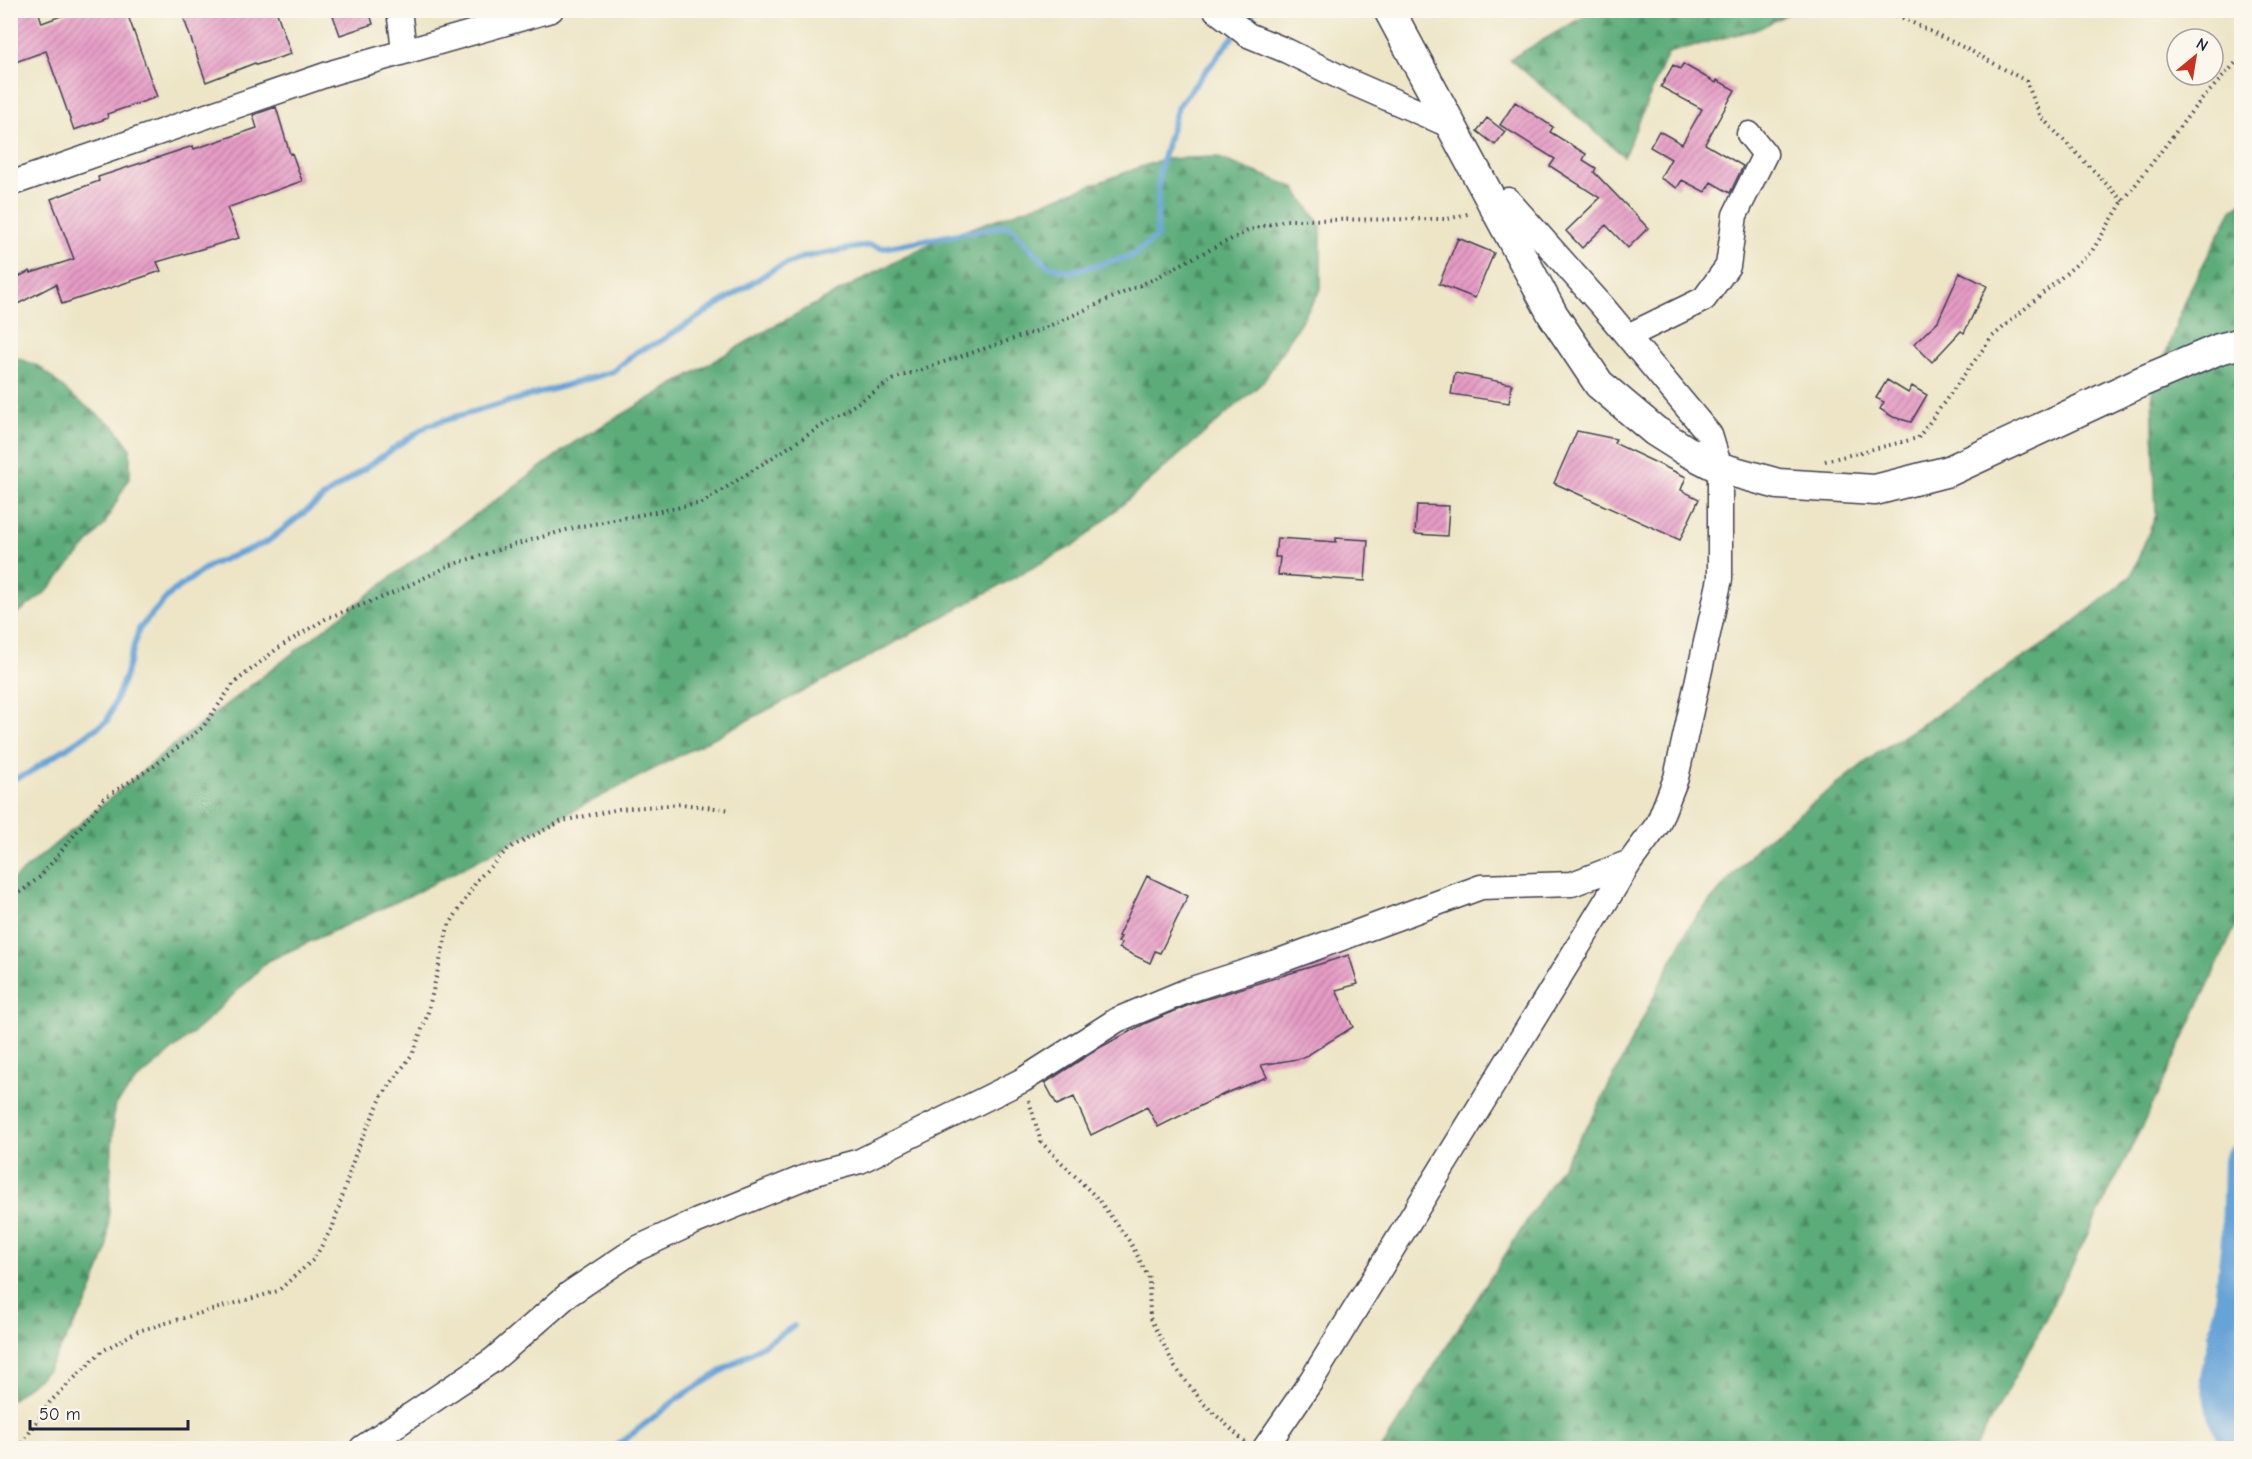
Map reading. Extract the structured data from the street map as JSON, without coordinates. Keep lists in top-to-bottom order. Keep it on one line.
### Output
{"scale_bar":"50 m","north":"top right"}
